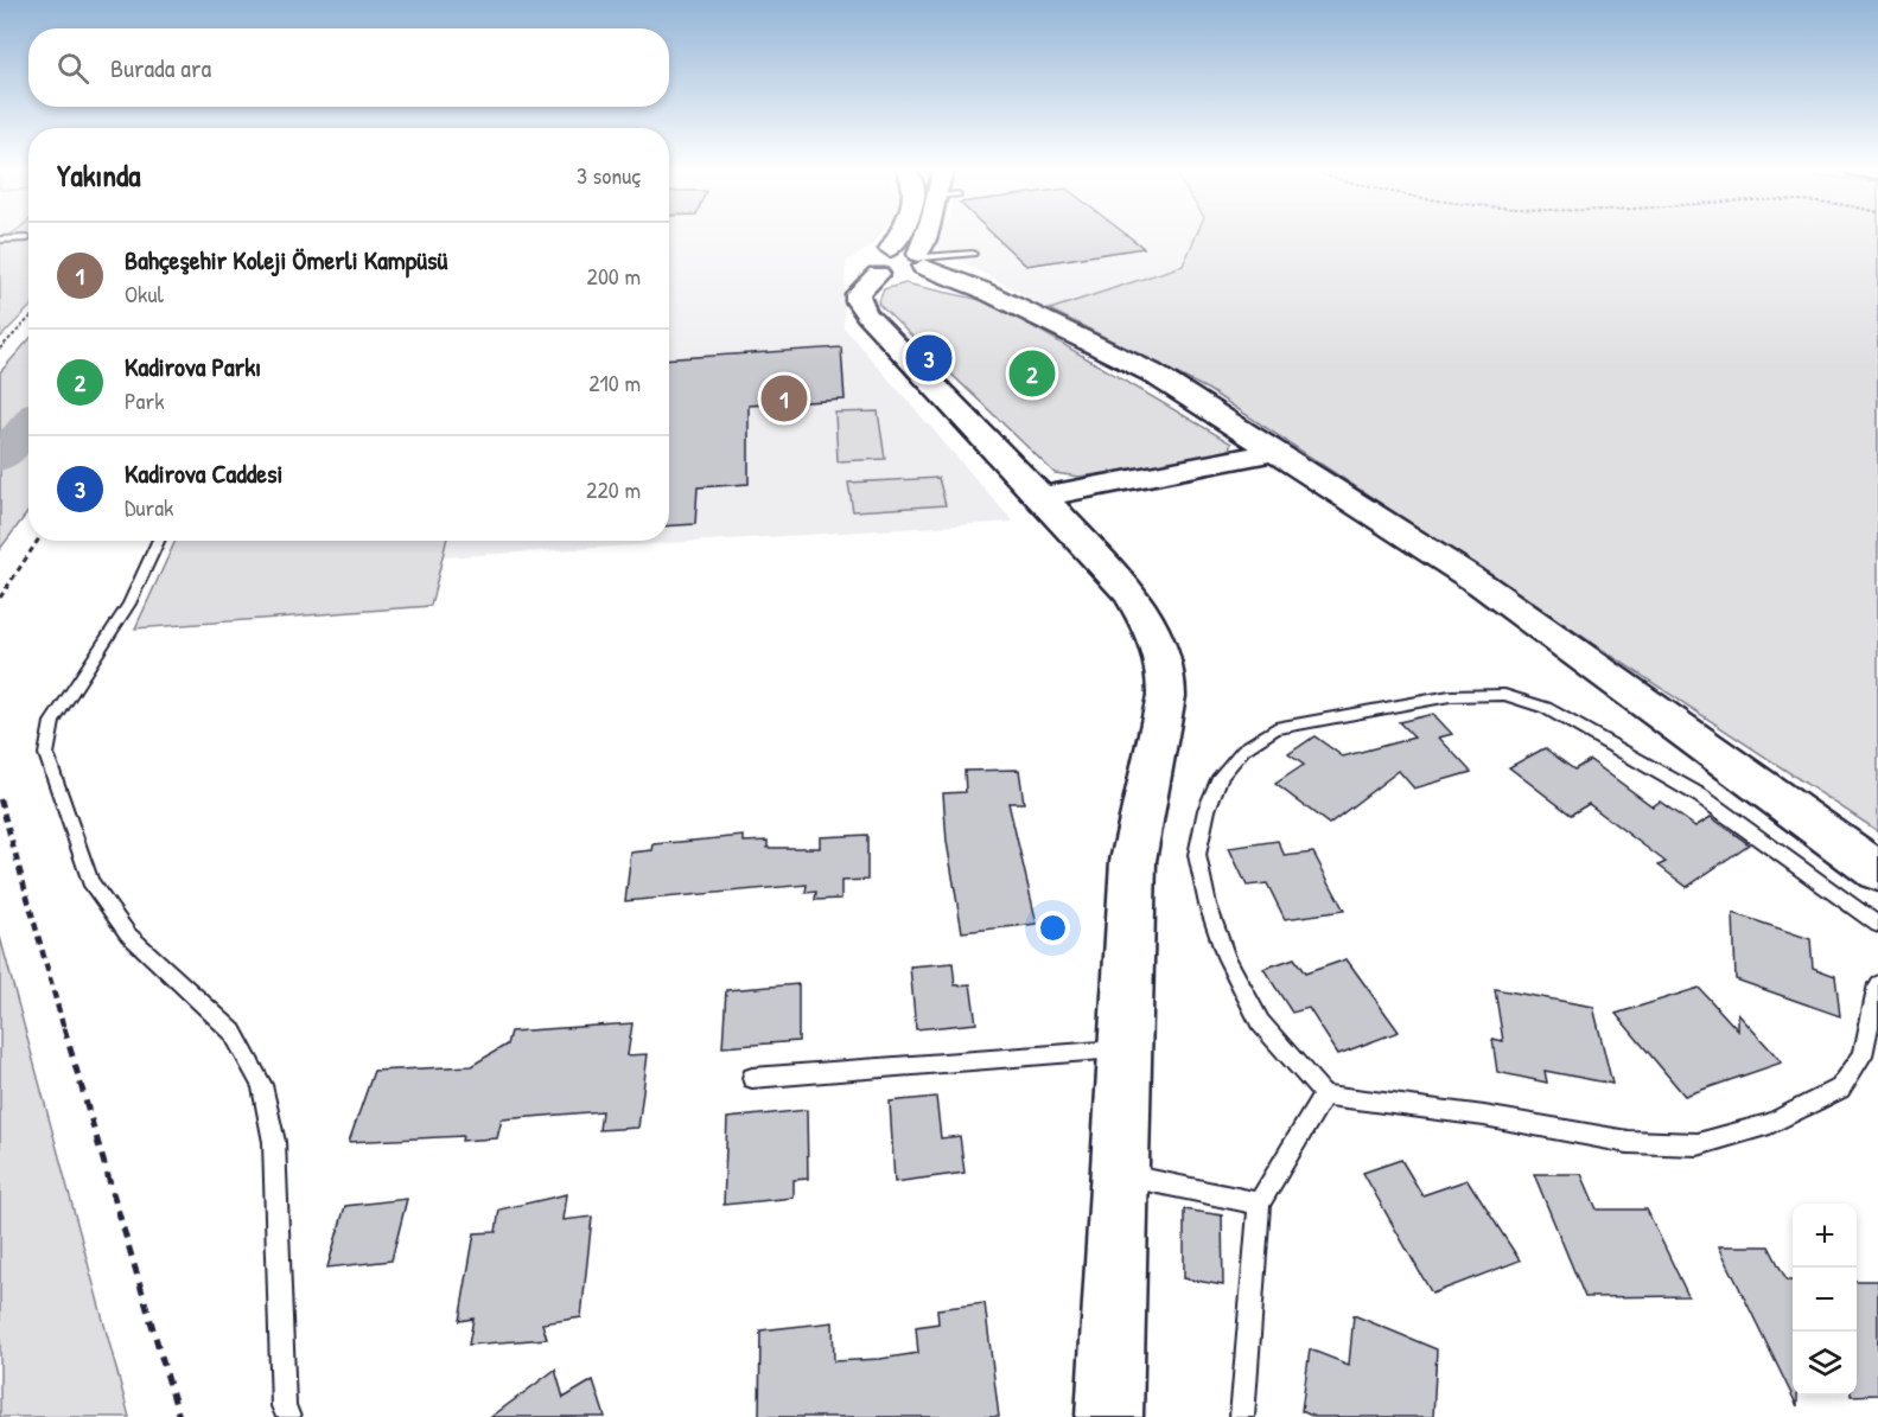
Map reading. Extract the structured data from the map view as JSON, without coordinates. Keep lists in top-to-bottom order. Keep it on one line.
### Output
{"page":{"search":"Burada ara","heading":["Yakında","3 sonuç"],"list":[{"mark":"1","name":"Bahçeşehir Koleji Ömerli Kampüsü","note":"Okul","value":"200 m"},{"mark":"2","name":"Kadirova Parkı","note":"Park","value":"210 m"},{"mark":"3","name":"Kadirova Caddesi","note":"Durak","value":"220 m"}],"pins":["3","2","1"],"map_buttons":["+","−"]}}
